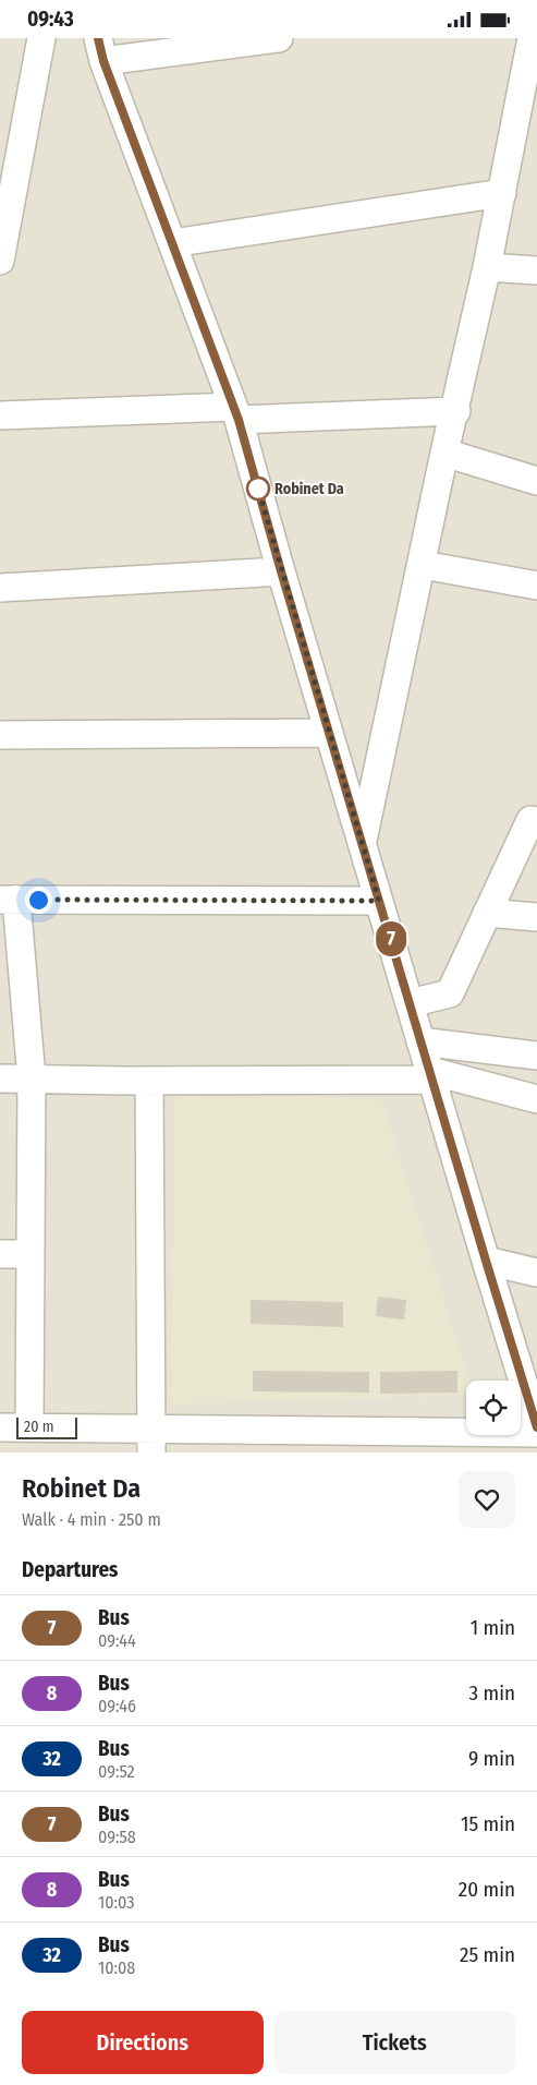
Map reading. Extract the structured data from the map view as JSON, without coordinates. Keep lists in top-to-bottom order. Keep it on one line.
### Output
{"places":["Robinet Da"],"lines":["bus line 7"],"scale_bar":"20 m","page":{"status":"09:43","on_map":"7","scale":"20 m","heading":[["Robinet Da","Walk · 4 min · 250 m"],"Departures"],"list":[{"mark":"7","name":"Bus","note":"09:44","value":"1 min"},{"mark":"8","name":"Bus","note":"09:46","value":"3 min"},{"mark":"32","name":"Bus","note":"09:52","value":"9 min"},{"mark":"7","name":"Bus","note":"09:58","value":"15 min"},{"mark":"8","name":"Bus","note":"10:03","value":"20 min"},{"mark":"32","name":"Bus","note":"10:08","value":"25 min"}],"buttons":["Directions","Tickets"]}}
